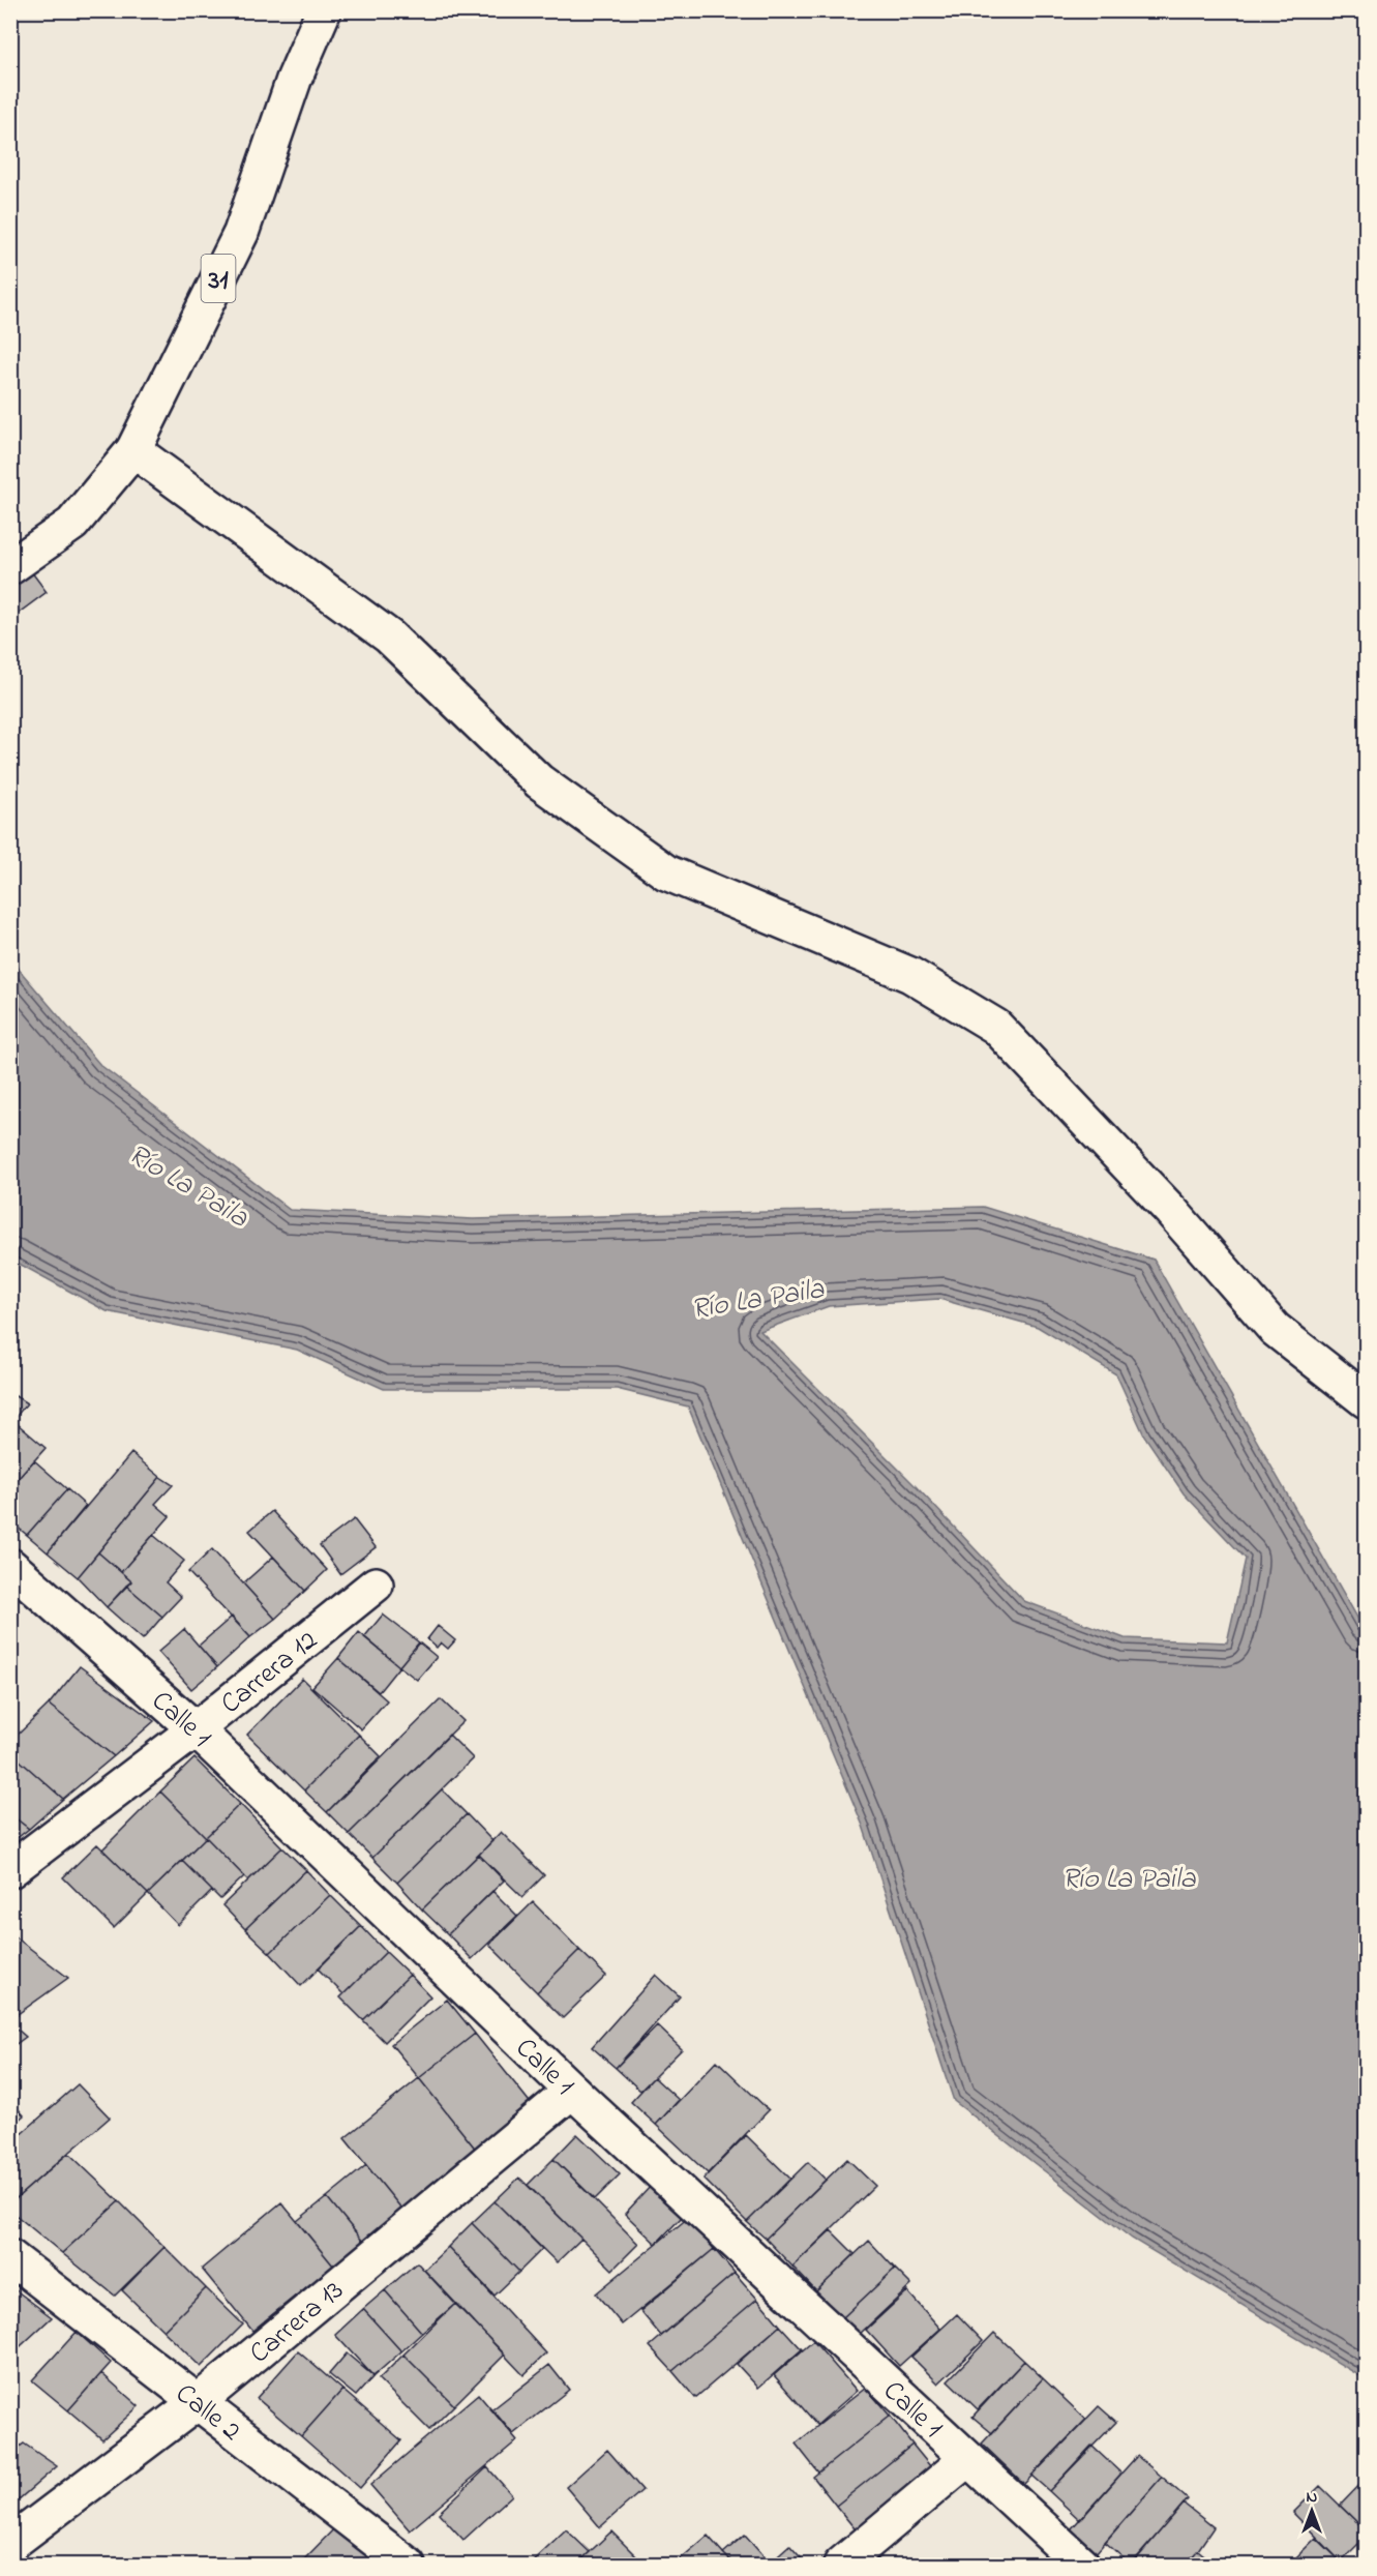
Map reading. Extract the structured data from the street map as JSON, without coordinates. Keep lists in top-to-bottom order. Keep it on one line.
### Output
{"streets":{"street":["31","Carrera 12","Calle 1","Carrera 13","Calle 2"]},"crossings":[["Carrera 12","Calle 1"],["Calle 1","Carrera 13"],["Carrera 13","Calle 2"]],"water":["Río La Paila"],"north":"top"}
